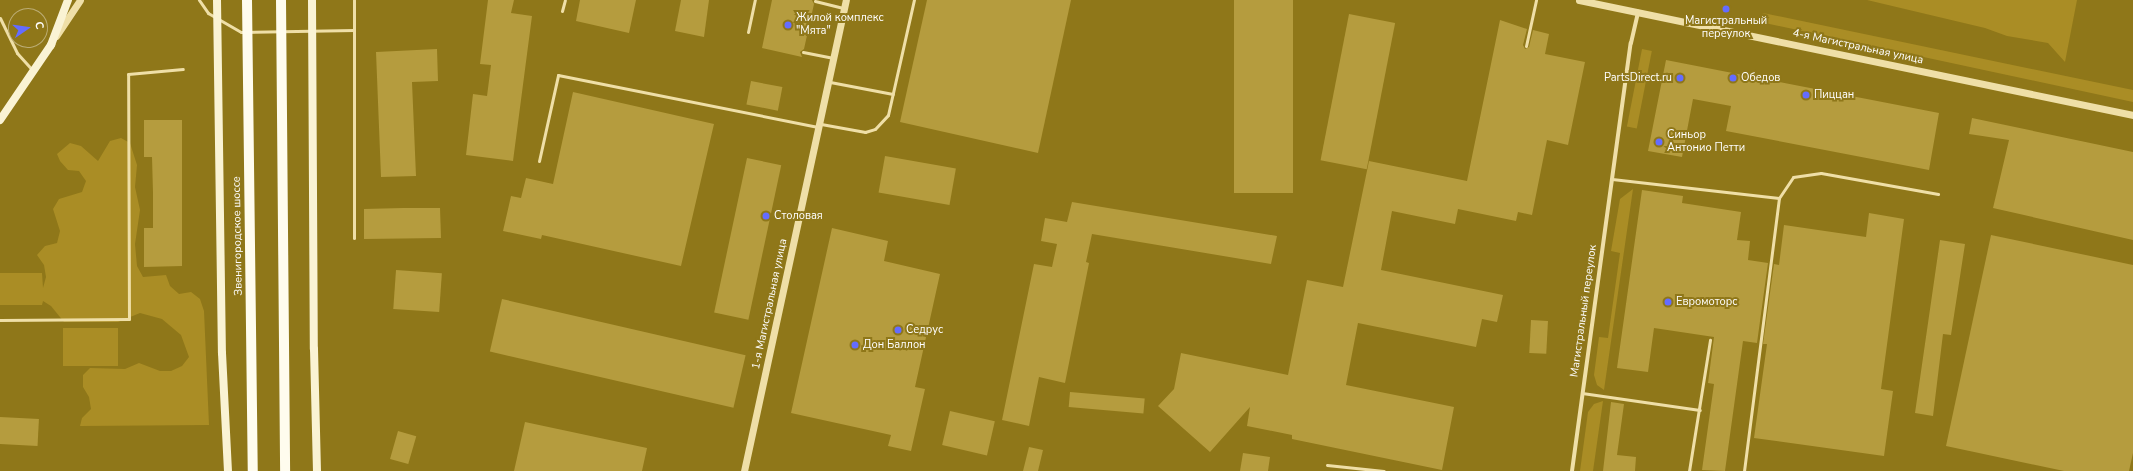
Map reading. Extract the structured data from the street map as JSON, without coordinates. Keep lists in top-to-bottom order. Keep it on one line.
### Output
{"streets":{"main road":["Звенигородское шоссе"],"street":["4-я Магистральная улица","1-я Магистральная улица","Магистральный переулок"]},"crossings":[["4-я Магистральная улица","Магистральный переулок"]],"places":["Магистральный переулок","Жилой комплекс \"Мята\"","PartsDirect.ru","Обедов","Пиццан","Синьор Антонио Петти","Столовая","Евромоторс","Седрус","Дон Баллон"],"north":"right"}
